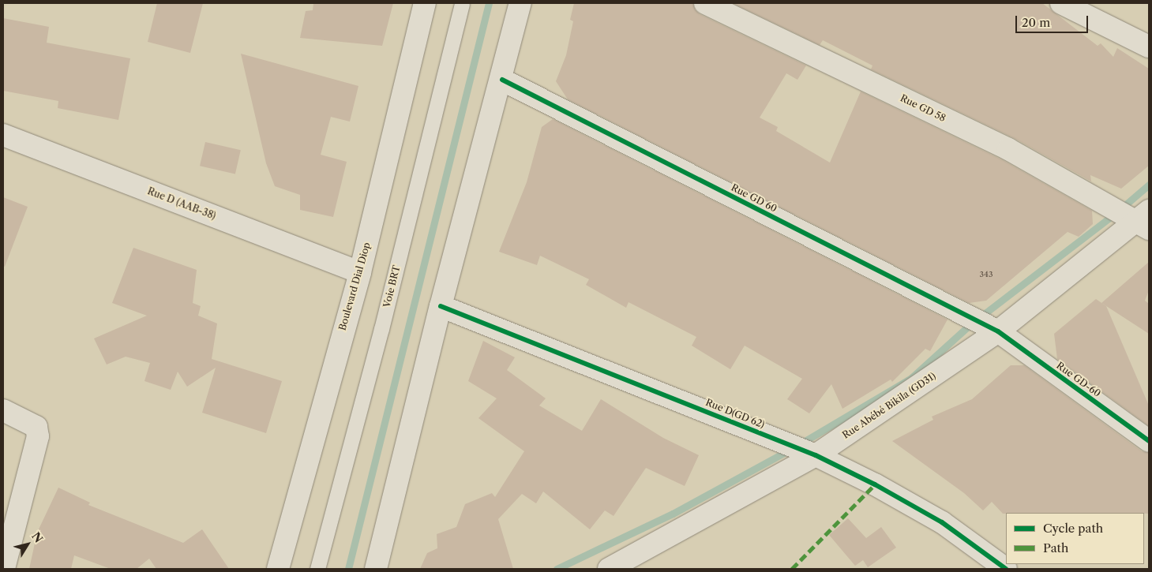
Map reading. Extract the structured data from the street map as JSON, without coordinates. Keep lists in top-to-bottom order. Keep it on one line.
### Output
{"streets":{"street":["Rue GD 58","Rue GD 60","Rue D (AAB-38)","Boulevard Dial Diop","Rue GD-60","Rue Abébé Bikila (GD31)","Rue D(GD 62)"],"lane":["Voie BRT"]},"crossings":[["Rue GD 58","Rue Abébé Bikila (GD31)"],["Rue GD 60","Rue GD-60"],["Rue GD 60","Rue Abébé Bikila (GD31)"],["Rue D (AAB-38)","Boulevard Dial Diop"],["Rue GD-60","Rue Abébé Bikila (GD31)"],["Rue Abébé Bikila (GD31)","Rue D(GD 62)"]],"house_numbers":["343"],"legend":["Cycle path","Path"],"scale_bar":"20 m","north":"top right"}
